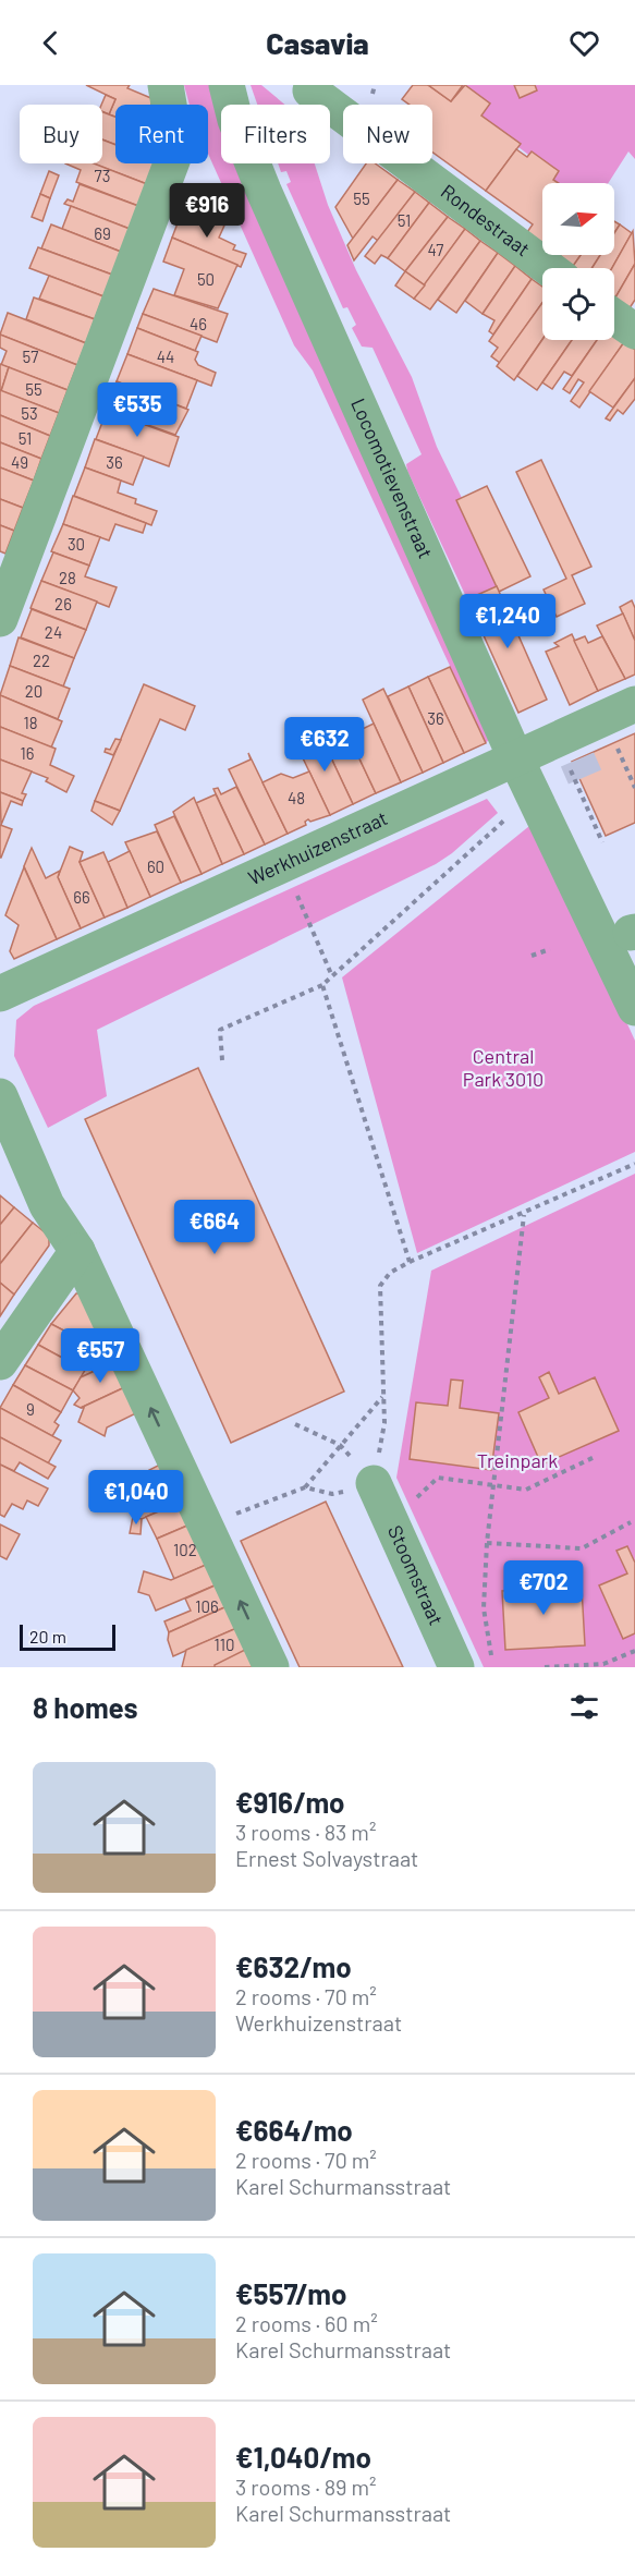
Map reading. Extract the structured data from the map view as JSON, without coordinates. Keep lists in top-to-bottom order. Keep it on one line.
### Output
{"streets":{"street":["Rondestraat","Locomotievenstraat","Werkhuizenstraat","Stoomstraat"]},"crossings":[["Locomotievenstraat","Werkhuizenstraat"]],"parks":["Central Park 3010","Treinpark"],"house_numbers":["73","55","51","69","47","50","46","57","44","55","53","51","49","36","30","28","26","24","22","20","36","18","16","48","60","66","9","102","106","110"],"scale_bar":"20 m","north":"right","page":{"header":"Casavia","chip":["Buy","Rent","Filters","New"],"price":["€916","€535","€1,240","€632","€664","€557","€1,040","€702"],"scale":"20 m","heading":"8 homes","list":[{"name":"€916/mo","note":"3 rooms · 83 m² · Ernest Solvaystraat"},{"name":"€632/mo","note":"2 rooms · 70 m² · Werkhuizenstraat"},{"name":"€664/mo","note":"2 rooms · 70 m² · Karel Schurmansstraat"},{"name":"€557/mo","note":"2 rooms · 60 m² · Karel Schurmansstraat"},{"name":"€1,040/mo","note":"3 rooms · 89 m² · Karel Schurmansstraat"}]}}
